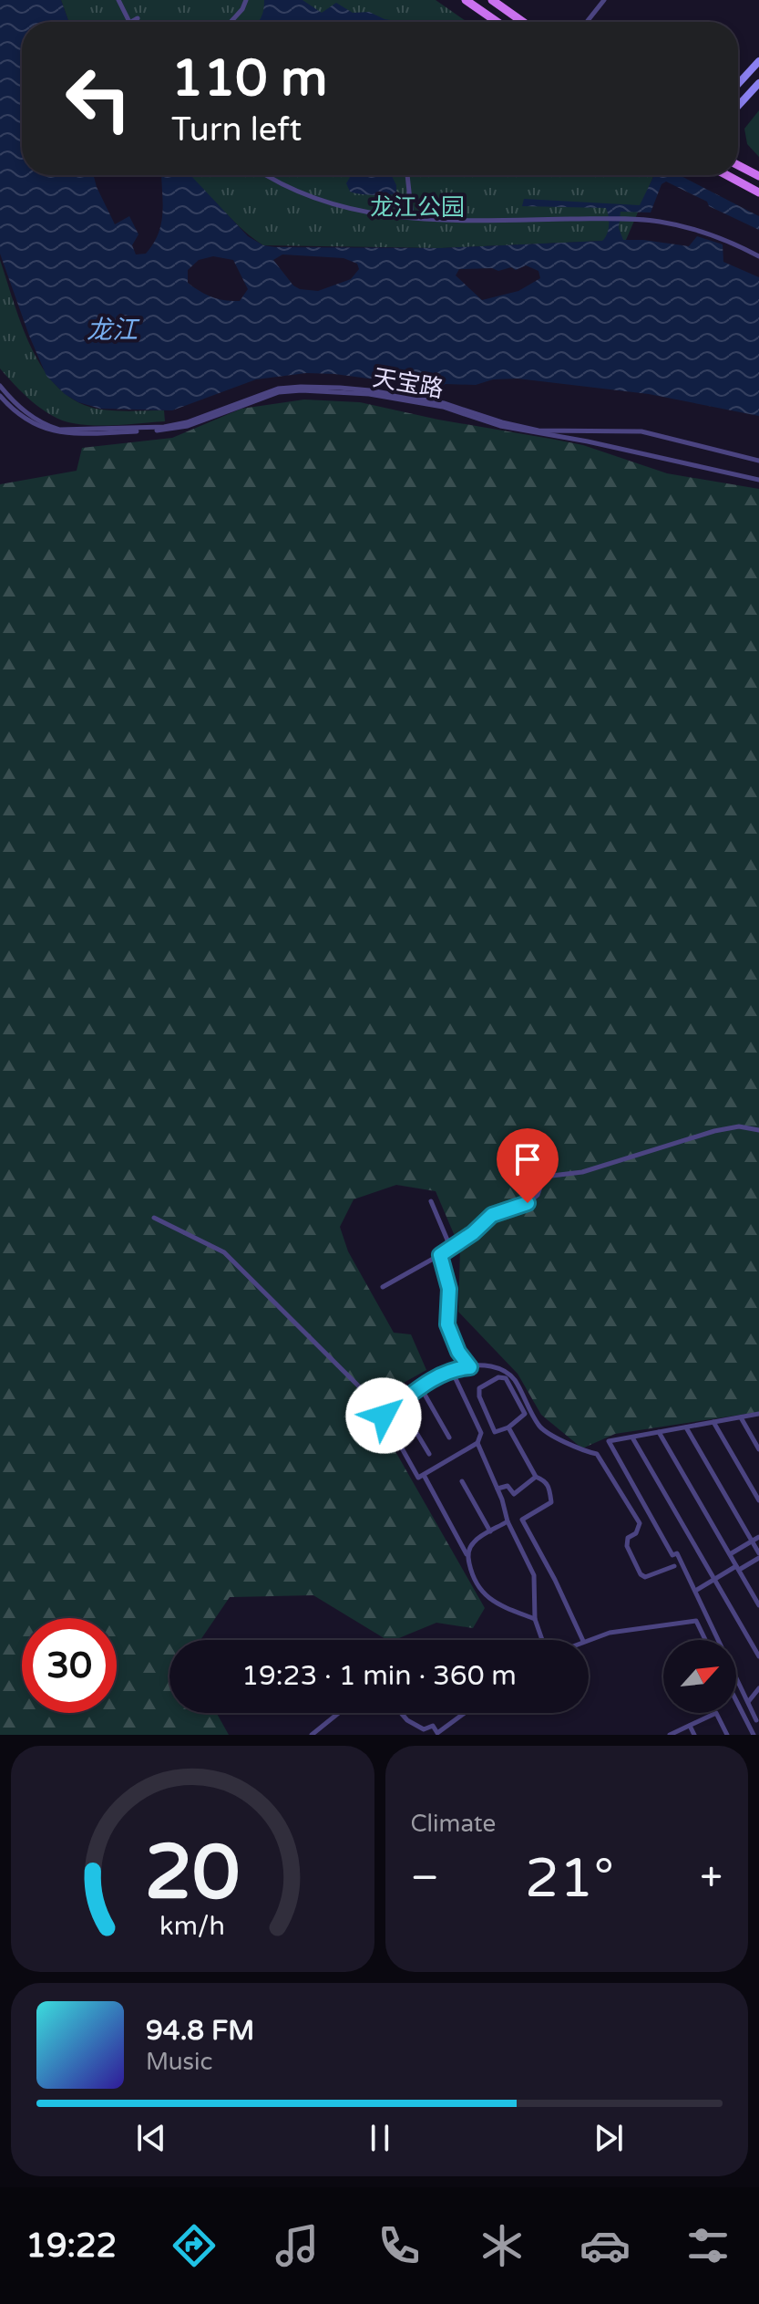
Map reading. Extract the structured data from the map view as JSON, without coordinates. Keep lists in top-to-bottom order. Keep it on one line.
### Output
{"streets":{"street":["天宝路"]},"water":["龙江"],"parks":["龙江公园"],"north":"top right","page":{"turn":["110 m","Turn left"],"limit":"30","trip":"19:23 · 1 min · 360 m","tile":"Climate","heat":["−","21°","+"],"song":["94.8 FM","Music"],"tabs":"19:22","gauge":["20","km/h"]}}
